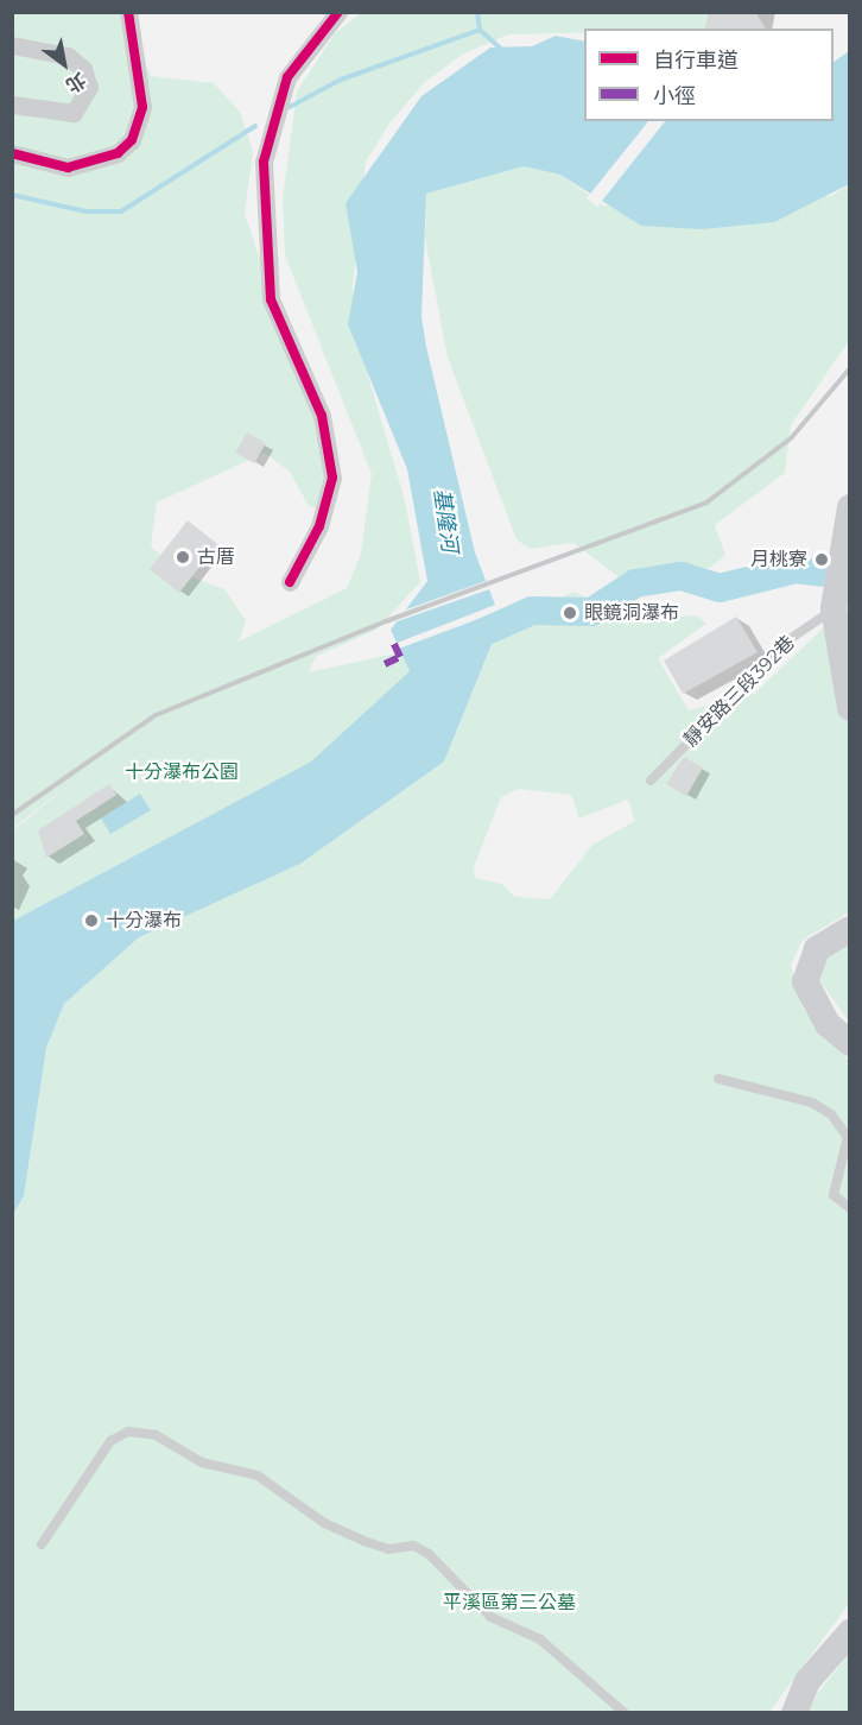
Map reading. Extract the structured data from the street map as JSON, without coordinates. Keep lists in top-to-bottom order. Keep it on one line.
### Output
{"streets":{"lane":["靜安路三段392巷"]},"water":["基隆河"],"parks":["十分瀑布公園","平溪區第三公墓"],"places":["古厝","月桃寮","眼鏡洞瀑布","十分瀑布"],"legend":["自行車道","小徑"],"north":"bottom right"}
